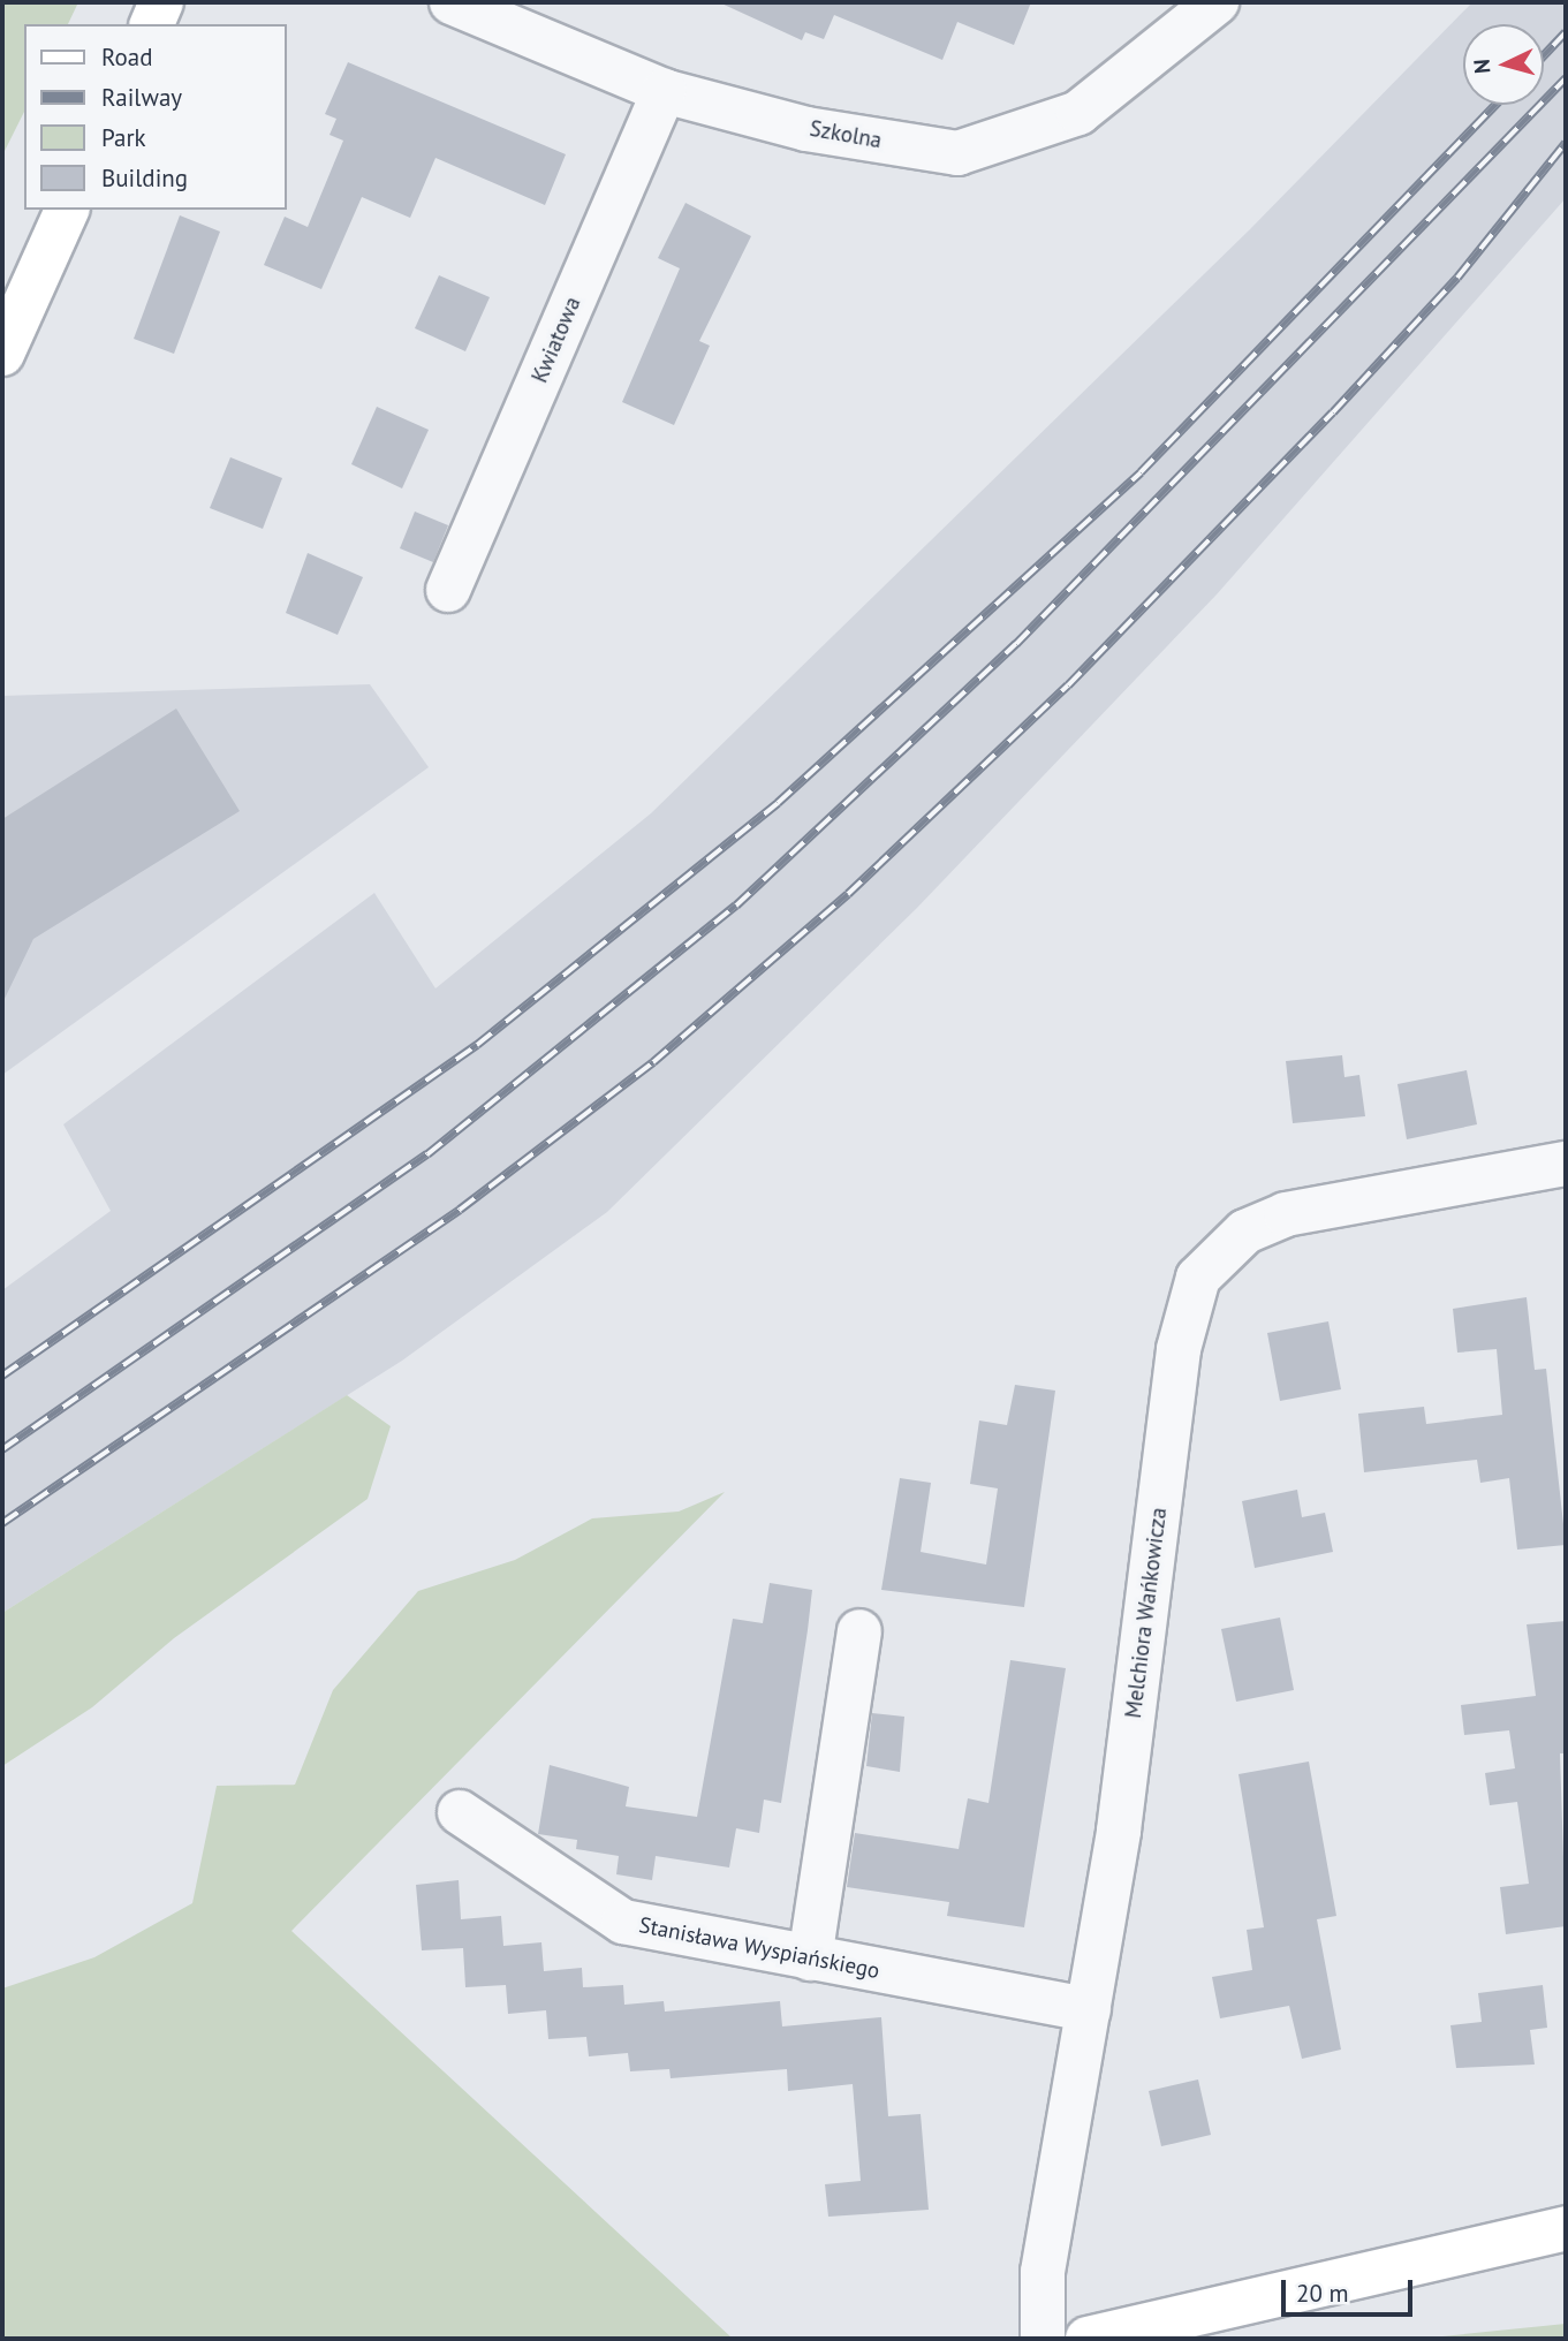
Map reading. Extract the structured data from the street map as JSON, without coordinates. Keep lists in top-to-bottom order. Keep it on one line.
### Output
{"streets":{"street":["Szkolna","Kwiatowa","Melchiora Wańkowicza","Stanisława Wyspiańskiego"]},"crossings":[["Szkolna","Kwiatowa"],["Melchiora Wańkowicza","Stanisława Wyspiańskiego"]],"legend":["Road","Railway","Park","Building"],"scale_bar":"20 m","north":"left"}
